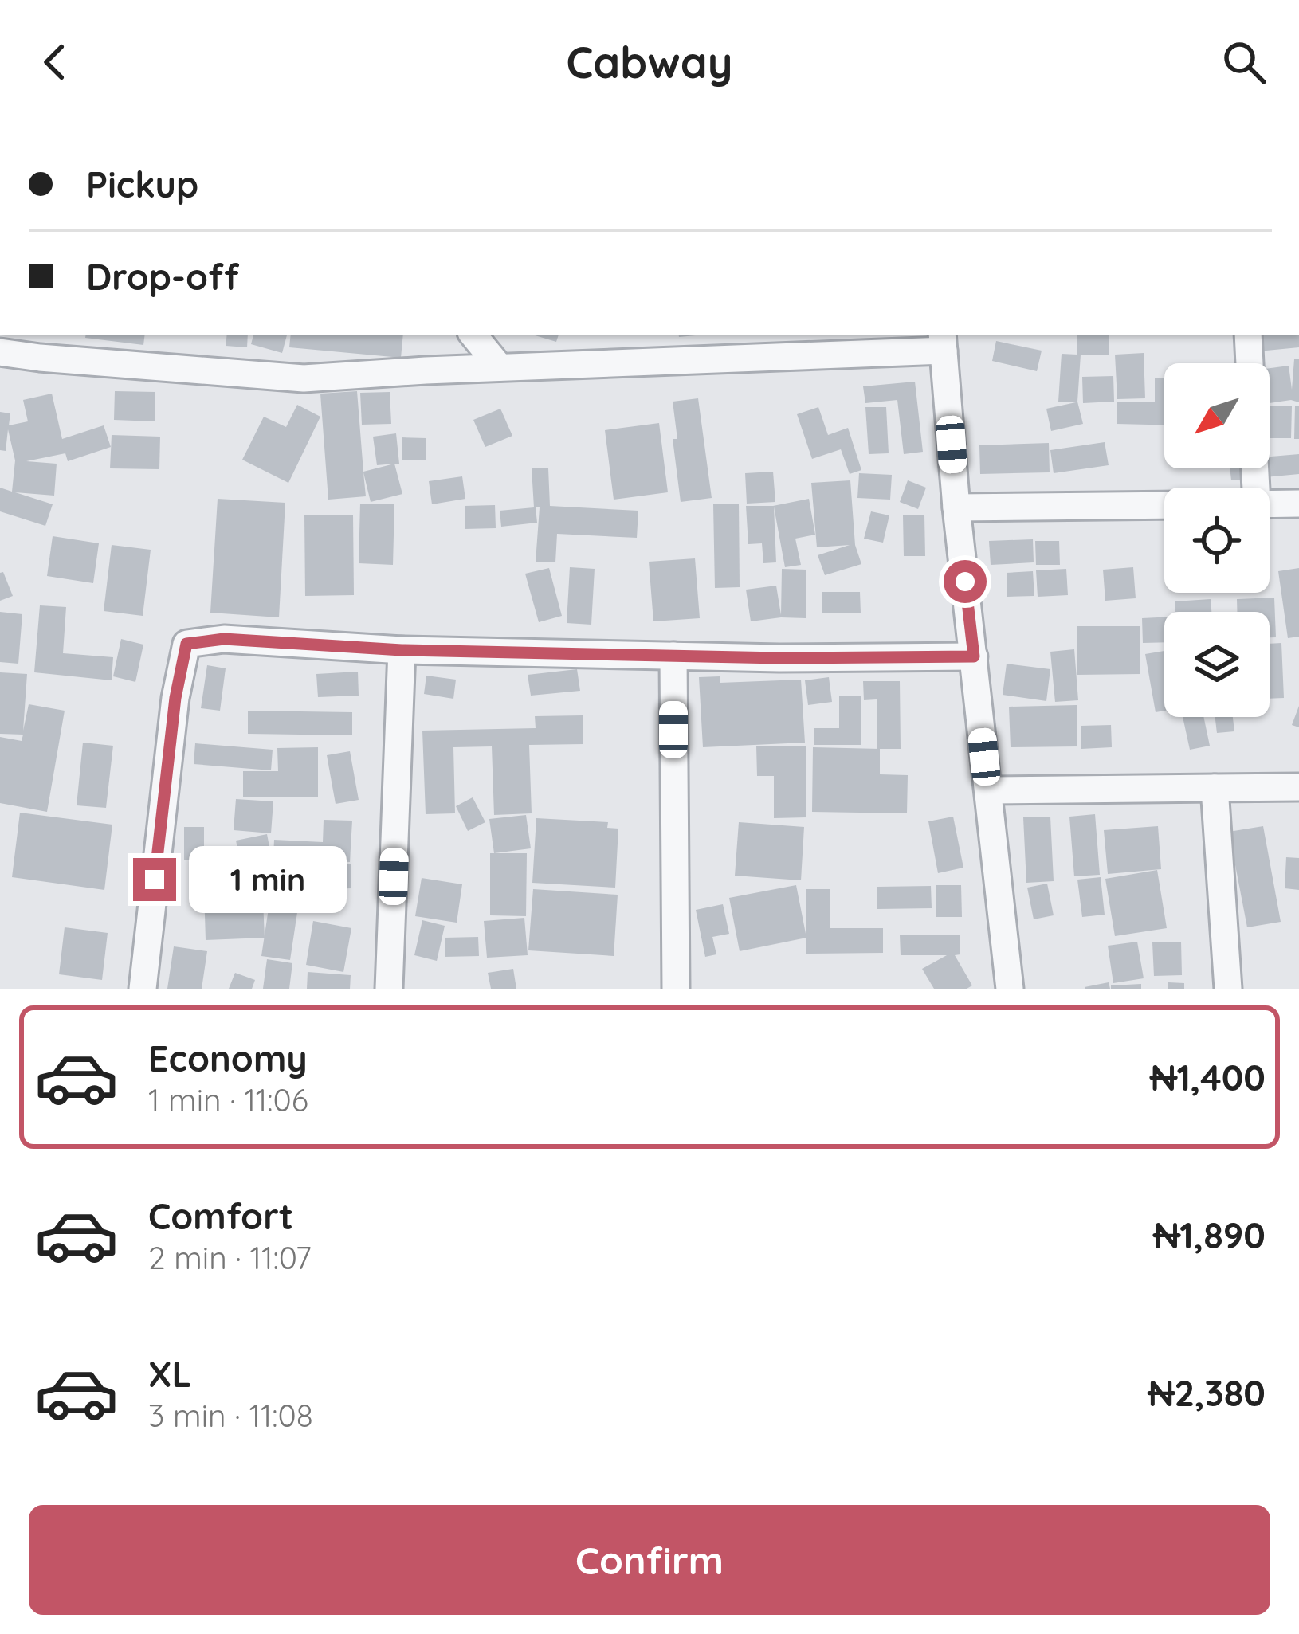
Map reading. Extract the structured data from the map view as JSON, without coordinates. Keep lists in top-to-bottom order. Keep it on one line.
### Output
{"north":"bottom left","page":{"header":"Cabway","banner":["Pickup","Drop-off"],"bubble":"1 min","list":[{"name":"Economy","note":"1 min · 11:06","value":"₦1,400"},{"name":"Comfort","note":"2 min · 11:07","value":"₦1,890"},{"name":"XL","note":"3 min · 11:08","value":"₦2,380"}],"buttons":"Confirm"}}
